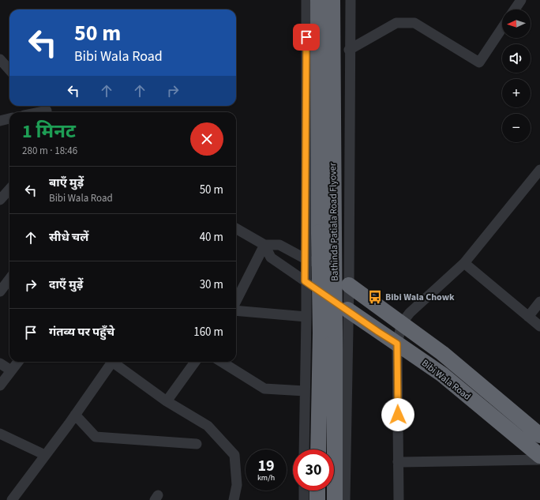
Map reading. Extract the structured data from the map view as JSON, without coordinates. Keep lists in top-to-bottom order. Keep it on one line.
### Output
{"streets":{"highway":["Bathinda Patiala Road Flyover","Bibi Wala Road"]},"places":{"bus stop":["Bibi Wala Chowk"]},"north":"left","page":{"map_buttons":["+","−"],"turn":["50 m","Bibi Wala Road"],"heading":["1 मिनट","280 m · 18:46"],"list":[{"name":"बाएँ मुड़ें","note":"Bibi Wala Road","value":"50 m"},{"name":"सीधे चलें","value":"40 m"},{"name":"दाएँ मुड़ें","value":"30 m"},{"name":"गंतव्य पर पहुँचे","value":"160 m"}],"speed":"19 km/h","limit":"30"}}
